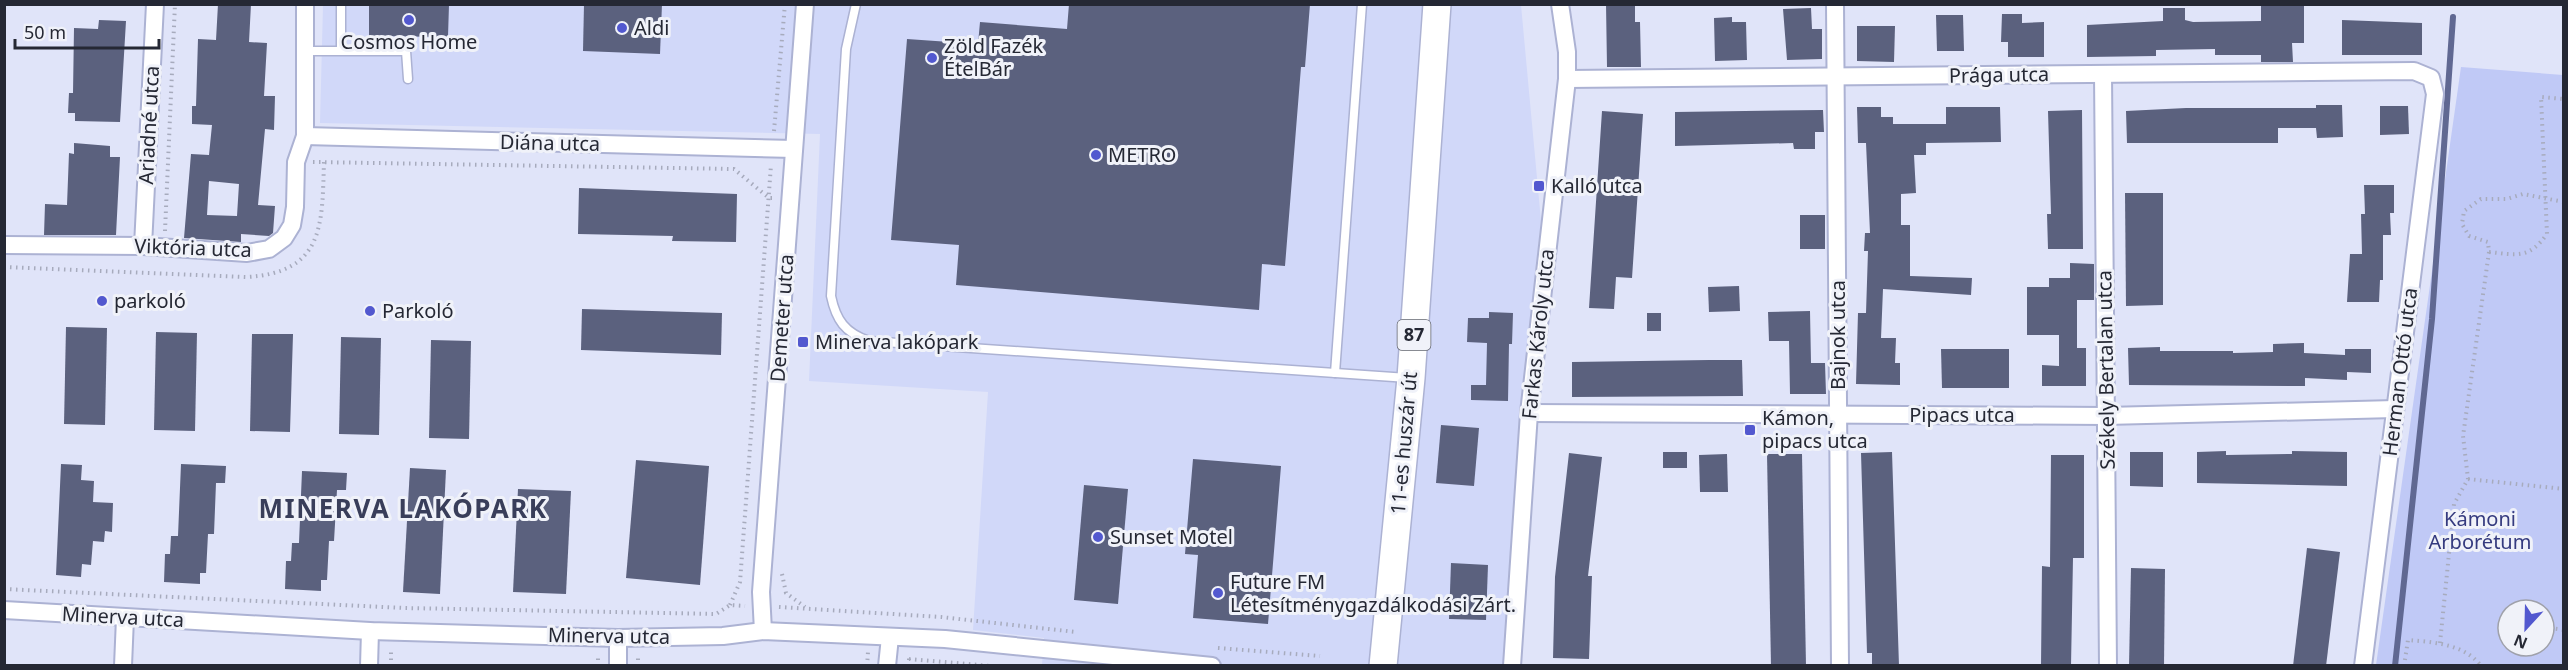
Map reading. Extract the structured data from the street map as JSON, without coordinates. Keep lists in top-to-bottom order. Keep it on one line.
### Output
{"streets":{"main road":["87","11-es huszár út"],"street":["Prága utca","Ariadné utca","Diána utca","Viktória utca","Demeter utca","Farkas Károly utca","Bajnok utca","Székely Bertalan utca","Herman Ottó utca","Pipacs utca","Minerva utca"]},"crossings":[["Prága utca","Farkas Károly utca"],["Prága utca","Bajnok utca"],["Prága utca","Székely Bertalan utca"],["Prága utca","Herman Ottó utca"],["Ariadné utca","Viktória utca"],["Diána utca","Viktória utca"],["Diána utca","Demeter utca"],["Demeter utca","Minerva utca"],["Farkas Károly utca","Pipacs utca"],["Bajnok utca","Pipacs utca"],["Székely Bertalan utca","Pipacs utca"],["Herman Ottó utca","Pipacs utca"]],"districts":["MINERVA LAKÓPARK"],"parks":["Kámoni Arborétum"],"places":{"other":["Cosmos Home","Aldi","Zöld Fazék ÉtelBár","METRO","parkoló","Parkoló","Sunset Motel","Future FM Létesítménygazdálkodási Zárt."],"transit":["Kalló utca","Minerva lakópark","Kámon, pipacs utca"]},"scale_bar":"50 m","north":"bottom"}
